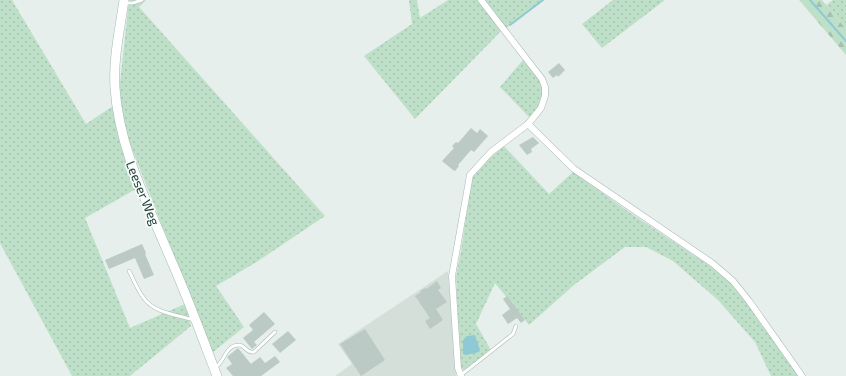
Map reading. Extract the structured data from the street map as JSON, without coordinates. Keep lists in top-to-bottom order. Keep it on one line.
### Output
{"streets":{"street":["Leeser Weg"]}}
